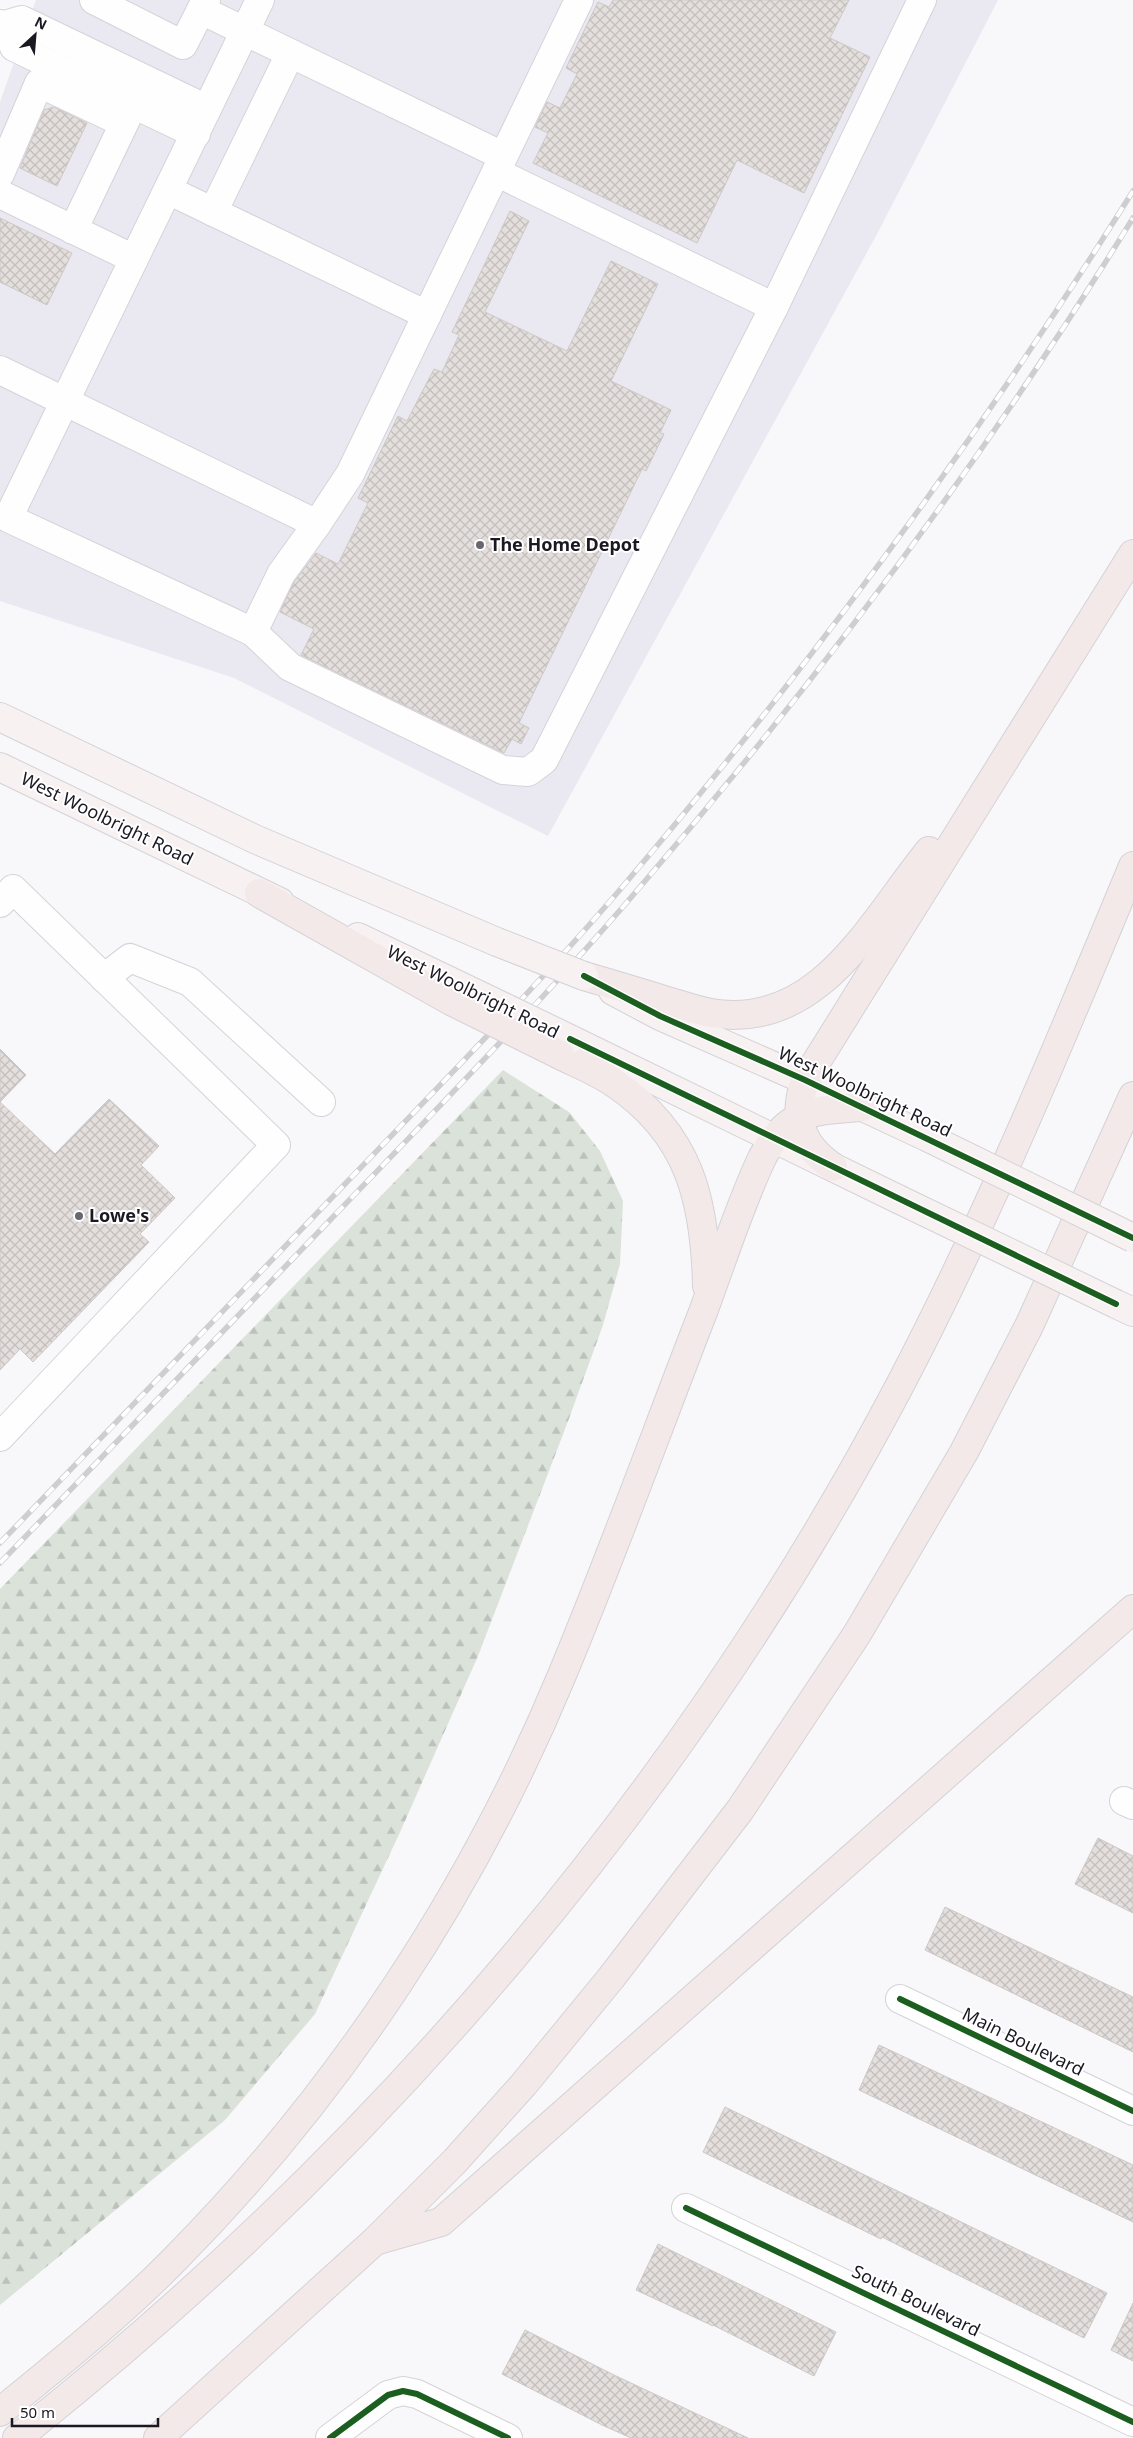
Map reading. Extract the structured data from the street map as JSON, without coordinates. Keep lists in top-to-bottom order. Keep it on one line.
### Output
{"streets":{"main road":["West Woolbright Road"],"street":["Main Boulevard","South Boulevard"]},"places":["The Home Depot","Lowe's"],"scale_bar":"50 m","north":"top right"}
